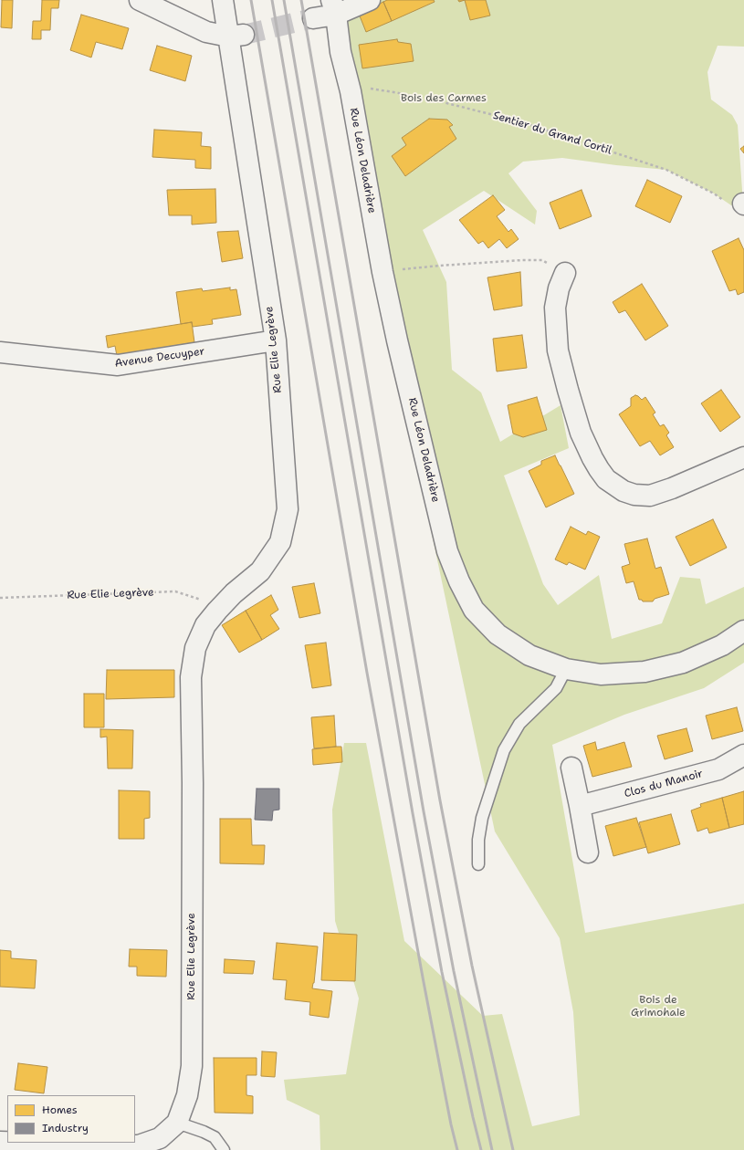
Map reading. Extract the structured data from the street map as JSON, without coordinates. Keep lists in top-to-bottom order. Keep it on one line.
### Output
{"streets":{"street":["Rue Léon Deladrière","Rue Elie Legrève","Avenue Decuyper","Clos du Manoir"],"path":["Sentier du Grand Cortil"]},"crossings":[["Sentier du Grand Cortil","Rue Léon Deladrière"],["Rue Elie Legrève","Avenue Decuyper"]],"parks":["Bois des Carmes","Bois de Grimohaie"],"legend":["Homes","Industry"]}
